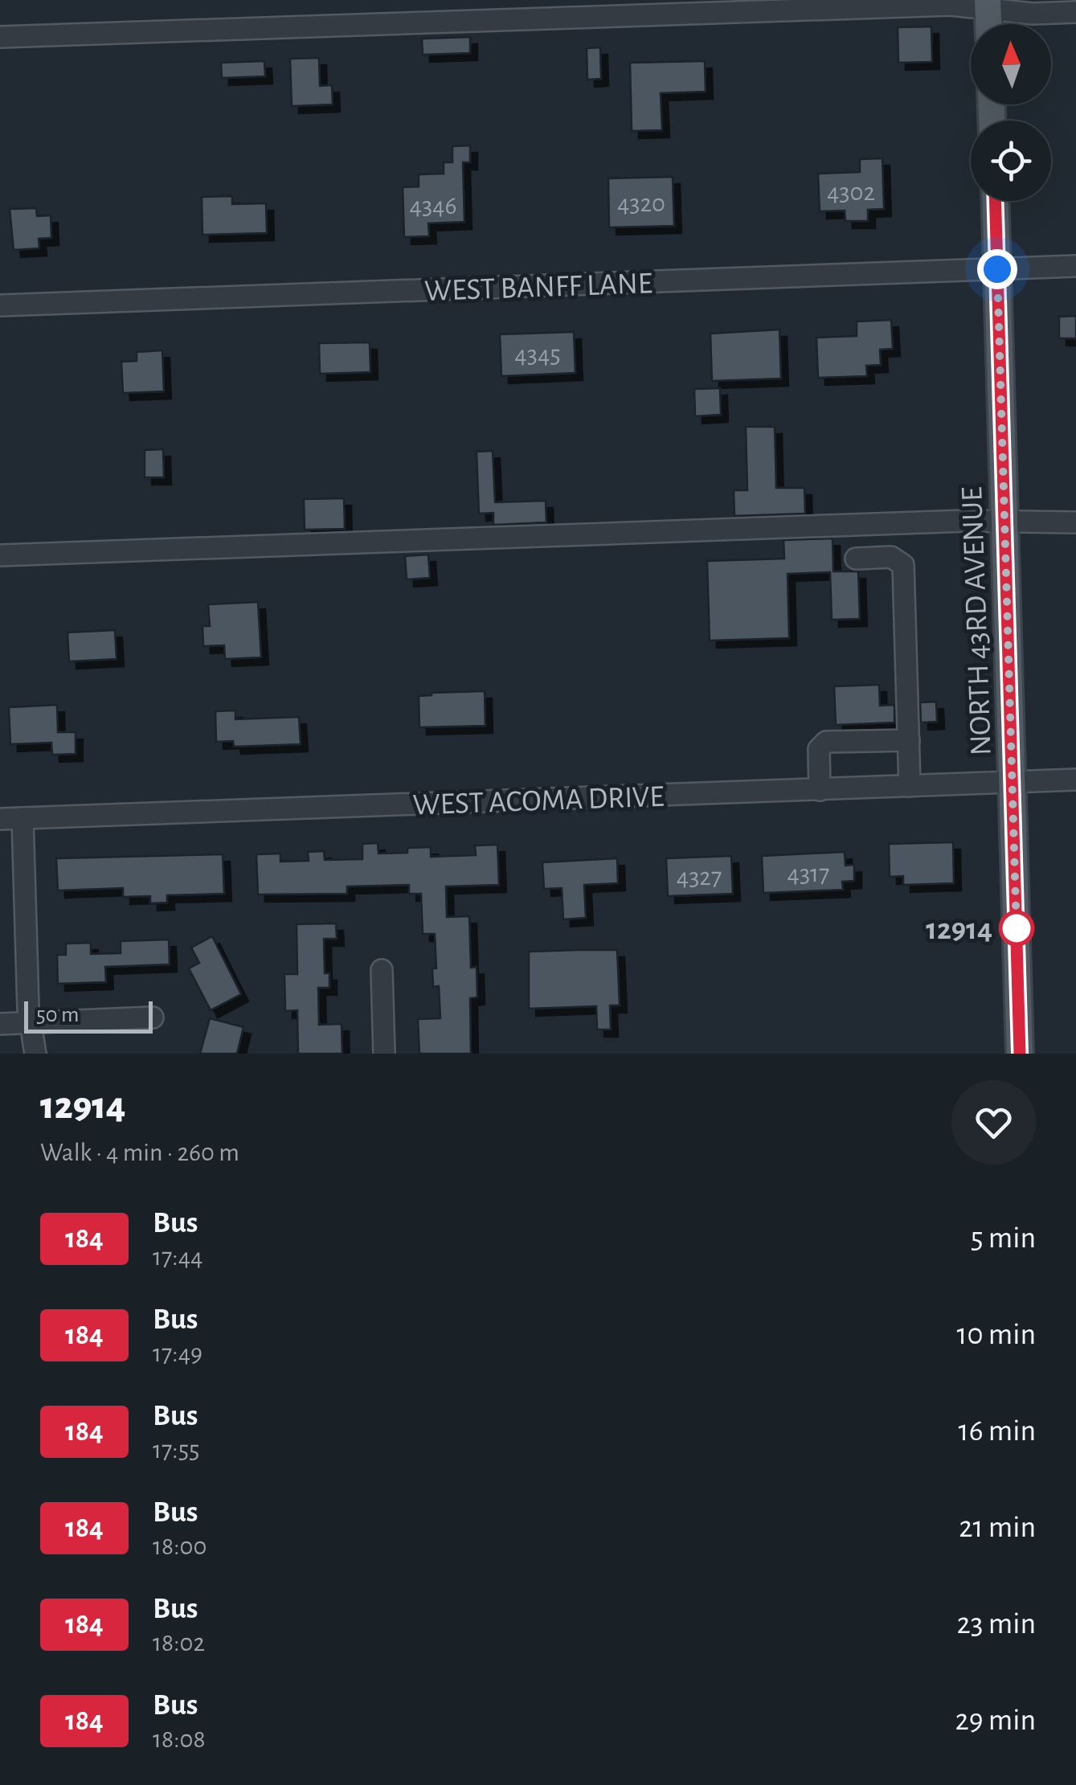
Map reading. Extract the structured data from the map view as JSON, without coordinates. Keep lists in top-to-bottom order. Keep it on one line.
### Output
{"streets":{"main road":["NORTH 43RD AVENUE"],"street":["WEST BANFF LANE","WEST ACOMA DRIVE"]},"crossings":[["WEST BANFF LANE","NORTH 43RD AVENUE"],["NORTH 43RD AVENUE","WEST ACOMA DRIVE"]],"places":["12914"],"lines":["bus line 184"],"house_numbers":["4302","4320","4346","4345","4317","4327"],"scale_bar":"50 m","north":"top","page":{"scale":"50 m","heading":["12914","Walk · 4 min · 260 m"],"list":[{"mark":"184","name":"Bus","note":"17:44","value":"5 min"},{"mark":"184","name":"Bus","note":"17:49","value":"10 min"},{"mark":"184","name":"Bus","note":"17:55","value":"16 min"},{"mark":"184","name":"Bus","note":"18:00","value":"21 min"},{"mark":"184","name":"Bus","note":"18:02","value":"23 min"},{"mark":"184","name":"Bus","note":"18:08","value":"29 min"}]}}
